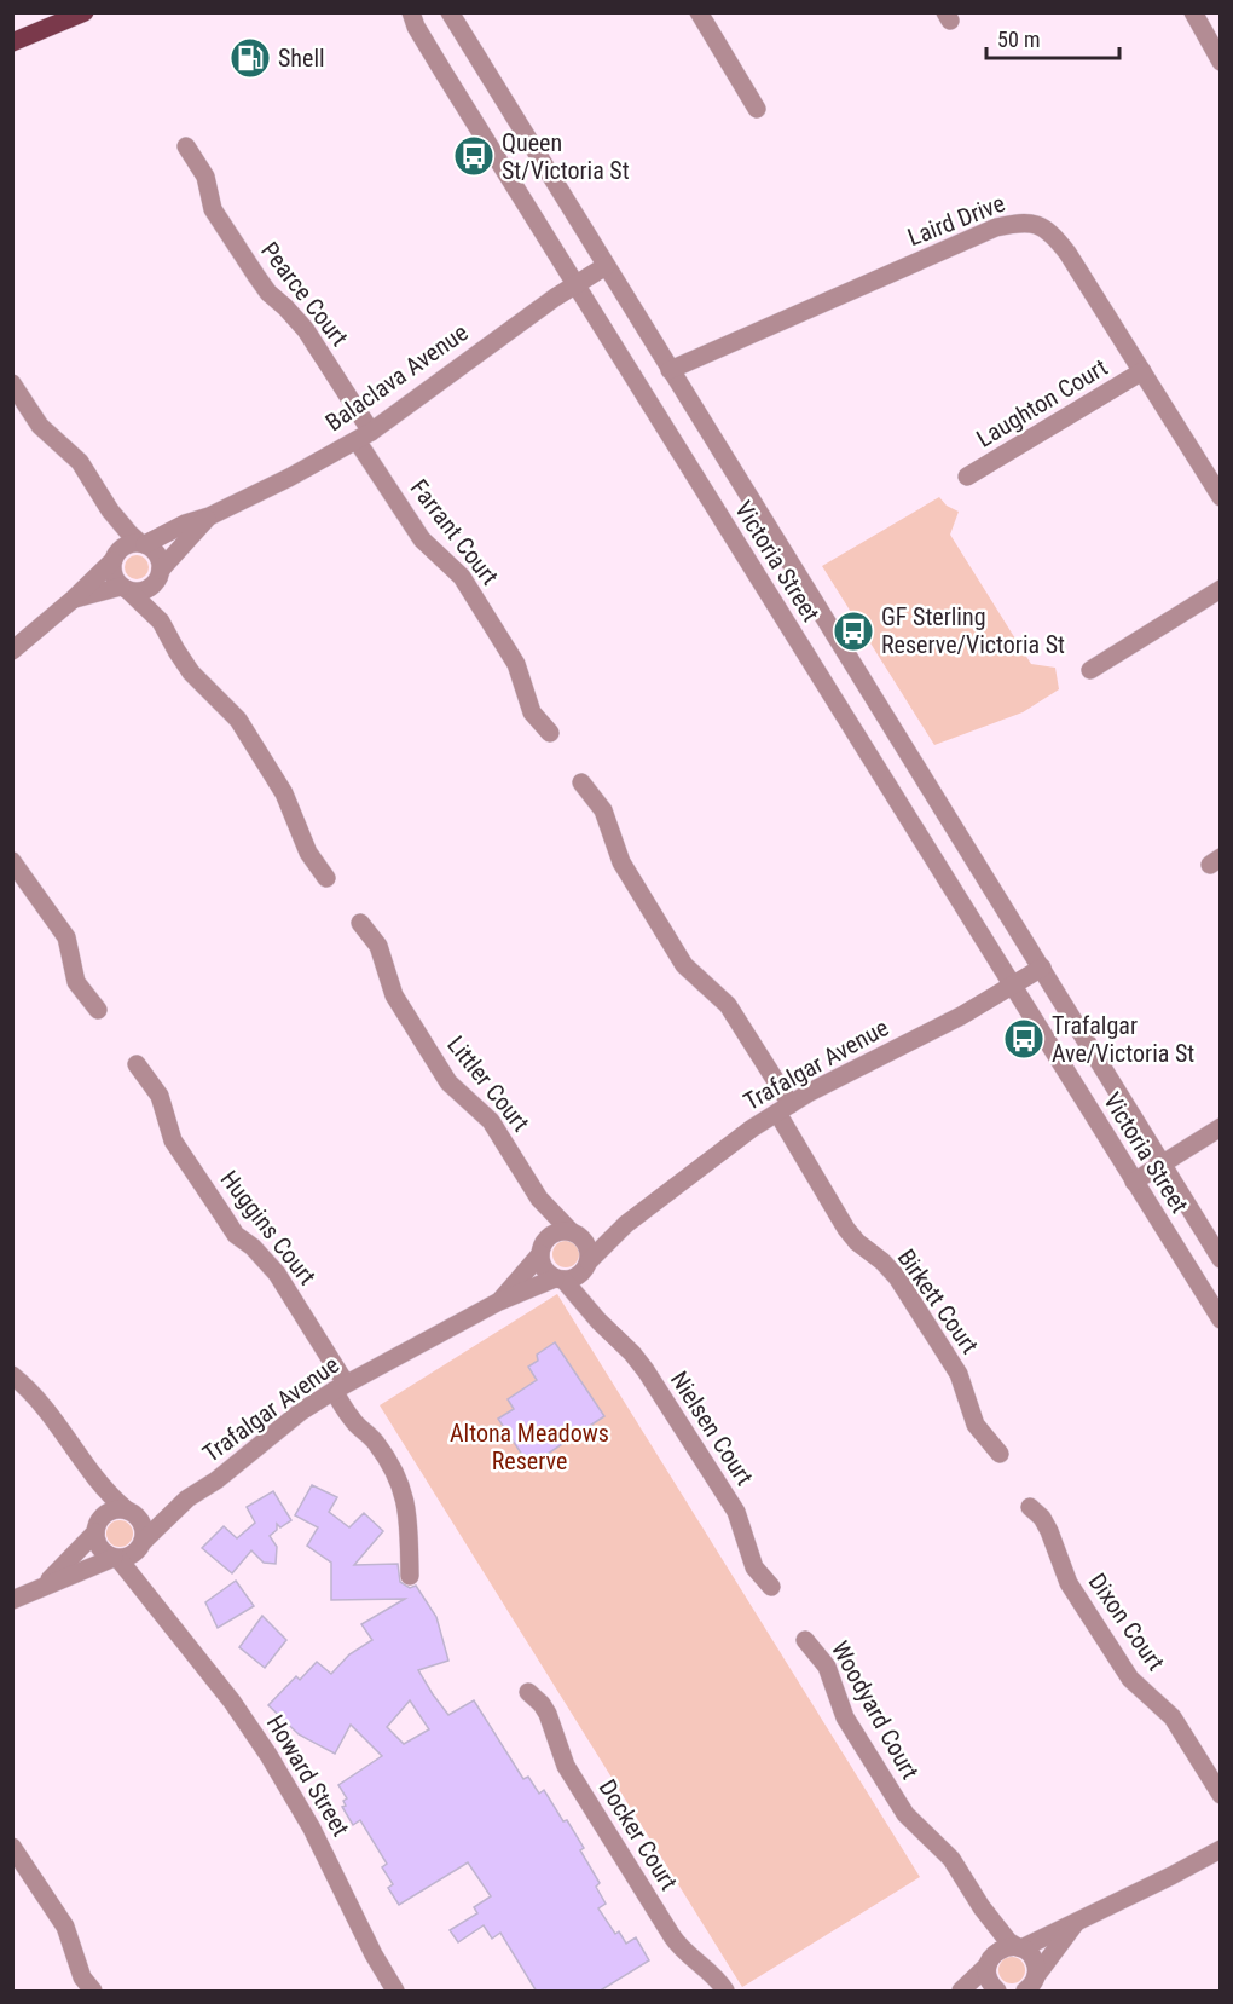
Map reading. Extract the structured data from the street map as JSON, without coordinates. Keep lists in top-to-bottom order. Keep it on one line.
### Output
{"streets":{"street":["Laird Drive","Pearce Court","Balaclava Avenue","Laughton Court","Farrant Court","Victoria Street","Trafalgar Avenue","Littler Court","Huggins Court","Birkett Court","Nielsen Court","Dixon Court","Woodyard Court","Howard Street","Docker Court"]},"crossings":[["Laird Drive","Laughton Court"],["Laird Drive","Victoria Street"],["Pearce Court","Balaclava Avenue"],["Pearce Court","Farrant Court"],["Balaclava Avenue","Farrant Court"],["Balaclava Avenue","Victoria Street"],["Victoria Street","Trafalgar Avenue"],["Trafalgar Avenue","Littler Court"],["Trafalgar Avenue","Huggins Court"],["Trafalgar Avenue","Birkett Court"],["Trafalgar Avenue","Nielsen Court"],["Trafalgar Avenue","Howard Street"],["Littler Court","Nielsen Court"]],"parks":["Altona Meadows Reserve"],"places":{"fuel station":["Shell"],"bus stop":["Queen St/Victoria St","GF Sterling Reserve/Victoria St","Trafalgar Ave/Victoria St"]},"scale_bar":"50 m"}
